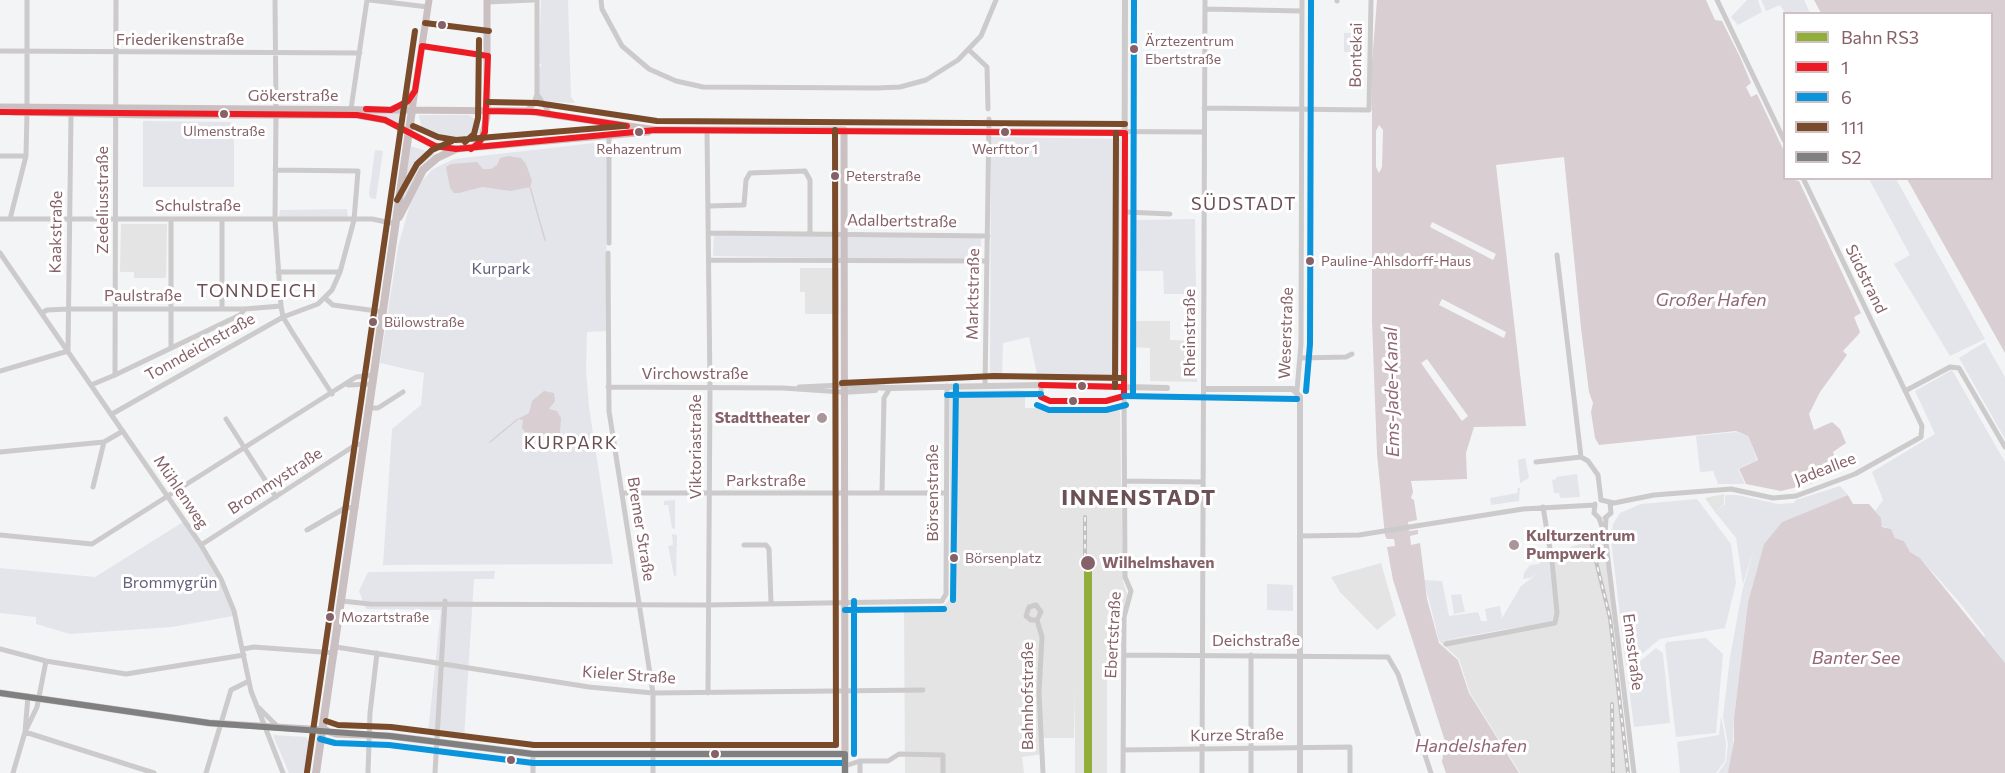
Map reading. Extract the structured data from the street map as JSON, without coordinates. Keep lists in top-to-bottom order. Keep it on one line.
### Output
{"streets":{"main road":["Gökerstraße"],"street":["Friederikenstraße","Bontekai","Zedeliusstraße","Schulstraße","Adalbertstraße","Kaakstraße","Südstrand","Marktstraße","Paulstraße","Rheinstraße","Weserstraße","Tonndeichstraße","Virchowstraße","Viktoriastraße","Jadeallee","Brommystraße","Parkstraße","Mühlenweg","Börsenstraße","Bremer Straße","Ebertstraße","Deichstraße","Emsstraße","Kieler Straße","Bahnhofstraße","Kurze Straße"]},"crossings":[["Friederikenstraße","Zedeliusstraße"],["Bontekai","Weserstraße"],["Gökerstraße","Zedeliusstraße"],["Gökerstraße","Kaakstraße"],["Gökerstraße","Marktstraße"],["Gökerstraße","Rheinstraße"],["Gökerstraße","Viktoriastraße"],["Gökerstraße","Ebertstraße"],["Zedeliusstraße","Schulstraße"],["Zedeliusstraße","Paulstraße"],["Schulstraße","Kaakstraße"],["Adalbertstraße","Marktstraße"],["Adalbertstraße","Viktoriastraße"],["Kaakstraße","Paulstraße"],["Kaakstraße","Mühlenweg"],["Südstrand","Jadeallee"],["Marktstraße","Virchowstraße"],["Paulstraße","Mühlenweg"],["Rheinstraße","Deichstraße"],["Rheinstraße","Kurze Straße"],["Weserstraße","Deichstraße"],["Weserstraße","Kurze Straße"],["Tonndeichstraße","Mühlenweg"],["Virchowstraße","Viktoriastraße"],["Virchowstraße","Börsenstraße"],["Virchowstraße","Bremer Straße"],["Virchowstraße","Ebertstraße"],["Viktoriastraße","Parkstraße"],["Viktoriastraße","Kieler Straße"],["Brommystraße","Mühlenweg"],["Parkstraße","Börsenstraße"],["Parkstraße","Bremer Straße"],["Mühlenweg","Kieler Straße"],["Bremer Straße","Kieler Straße"],["Ebertstraße","Deichstraße"],["Ebertstraße","Kurze Straße"]],"districts":["SÜDSTADT","TONNDEICH","KURPARK","INNENSTADT"],"water":["Großer Hafen","Ems-Jade-Kanal","Banter See","Handelshafen"],"parks":["Kurpark","Brommygrün"],"places":["Ärztezentrum Ebertstraße","Ulmenstraße","Rehazentrum","Werfttor 1","Peterstraße","Pauline-Ahlsdorff-Haus","Bülowstraße","Stadttheater","Kulturzentrum Pumpwerk","Börsenplatz","Wilhelmshaven","Mozartstraße"],"lines":["transit line 6","transit line 111","transit line 1","rail line RS3","transit line S2"],"legend":["Bahn RS3","1","6","111","S2"]}
